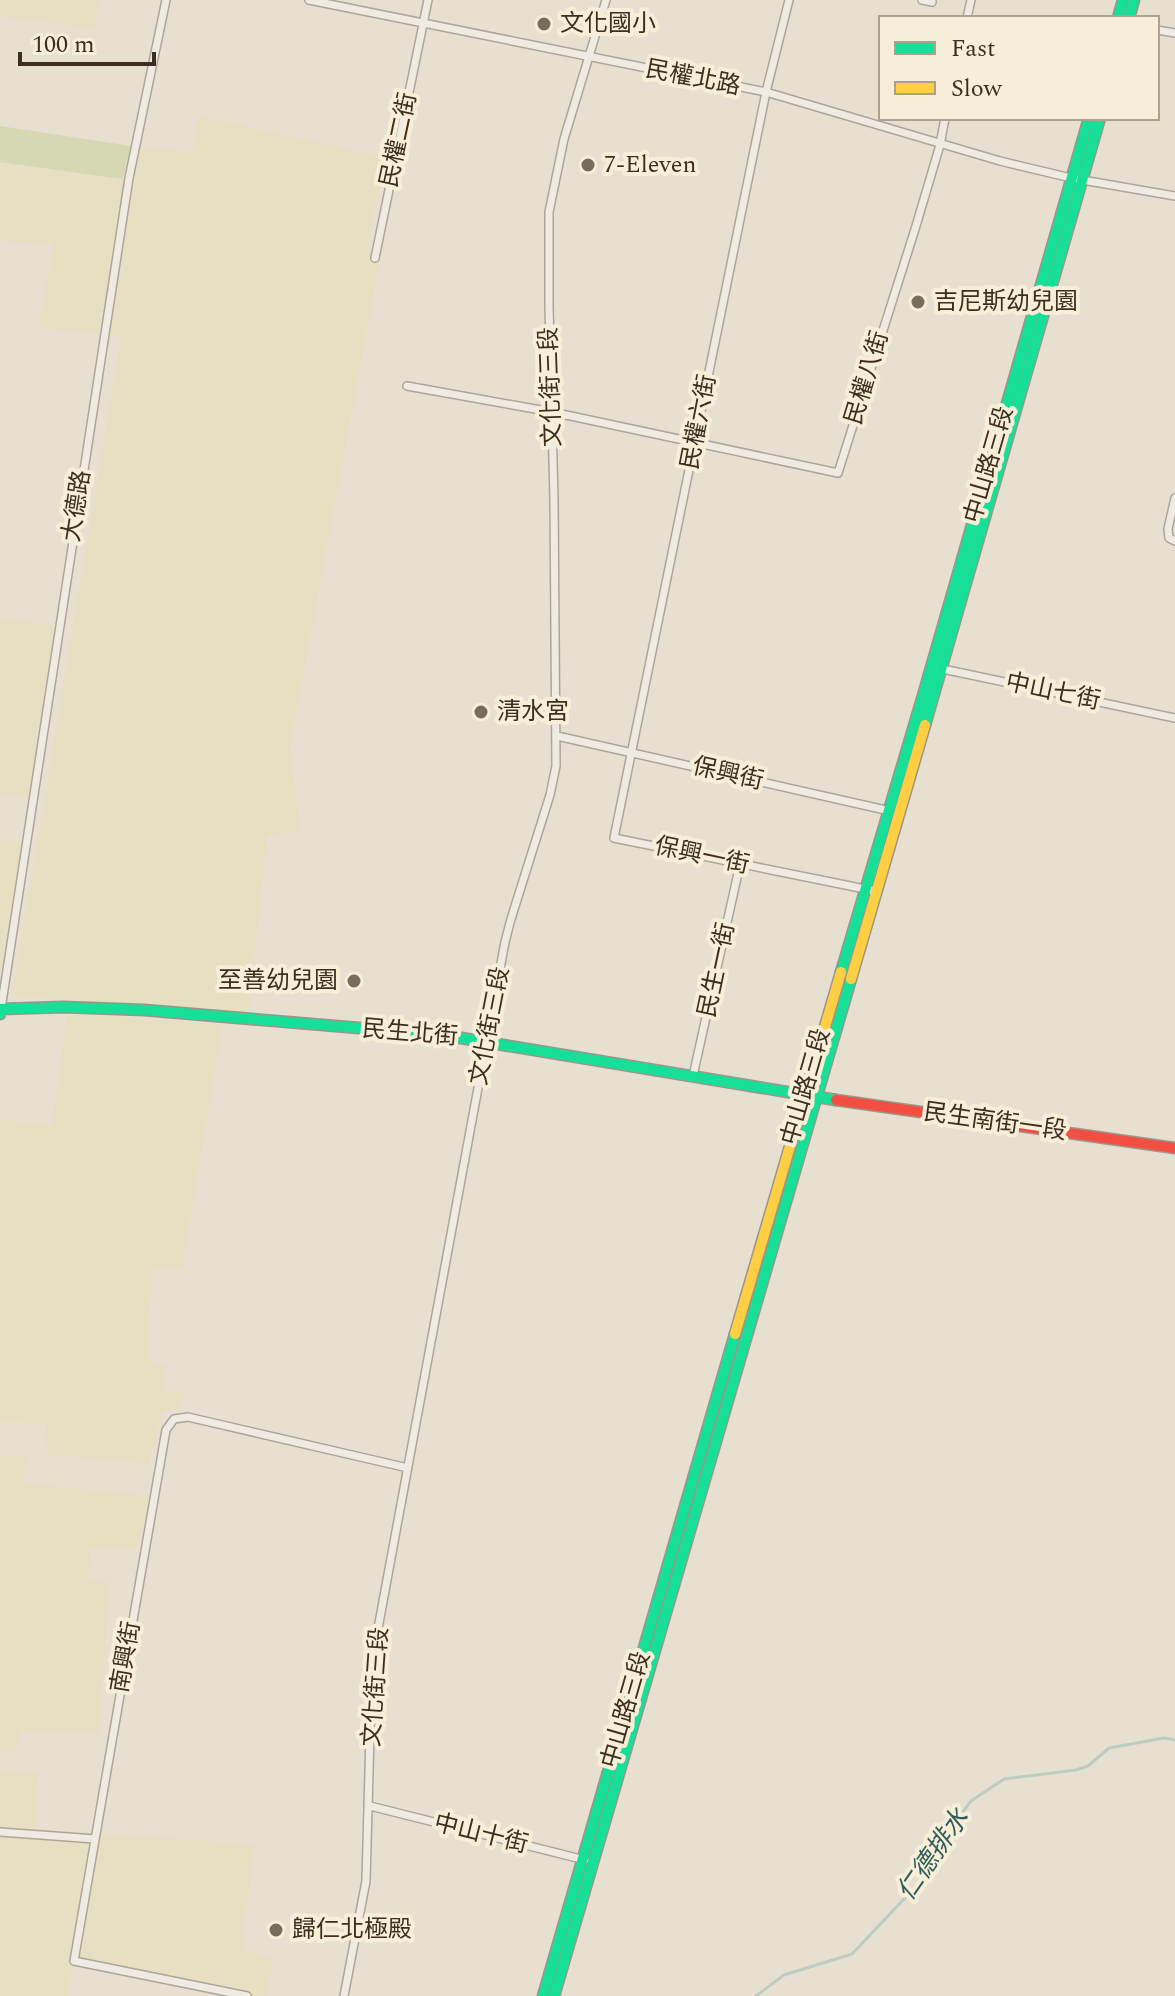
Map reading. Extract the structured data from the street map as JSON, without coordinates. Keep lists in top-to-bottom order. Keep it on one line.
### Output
{"streets":{"main road":["中山路三段","民生北街","民生南街一段"],"street":["民權北路","民權二街","民權八街","文化街三段","民權六街","大德路","中山七街","保興街","保興一街","民生一街","南興街","中山十街"]},"crossings":[["民權北路","民權二街"],["民權北路","民權八街"],["民權北路","文化街三段"],["民權北路","民權六街"],["民權北路","中山路三段"],["民權八街","民權六街"],["文化街三段","保興街"],["文化街三段","民生北街"],["文化街三段","南興街"],["文化街三段","中山十街"],["民權六街","保興街"],["民權六街","保興一街"],["中山路三段","中山七街"],["中山路三段","保興街"],["中山路三段","保興一街"],["中山路三段","民生北街"],["中山路三段","民生南街一段"],["中山路三段","中山十街"],["大德路","民生北街"],["保興街","保興一街"],["保興一街","民生一街"],["民生一街","民生北街"],["民生北街","民生南街一段"]],"water":["仁德排水"],"places":["文化國小","7-Eleven","吉尼斯幼兒園","清水宮","至善幼兒園","歸仁北極殿"],"legend":["Fast","Slow"],"scale_bar":"100 m"}
